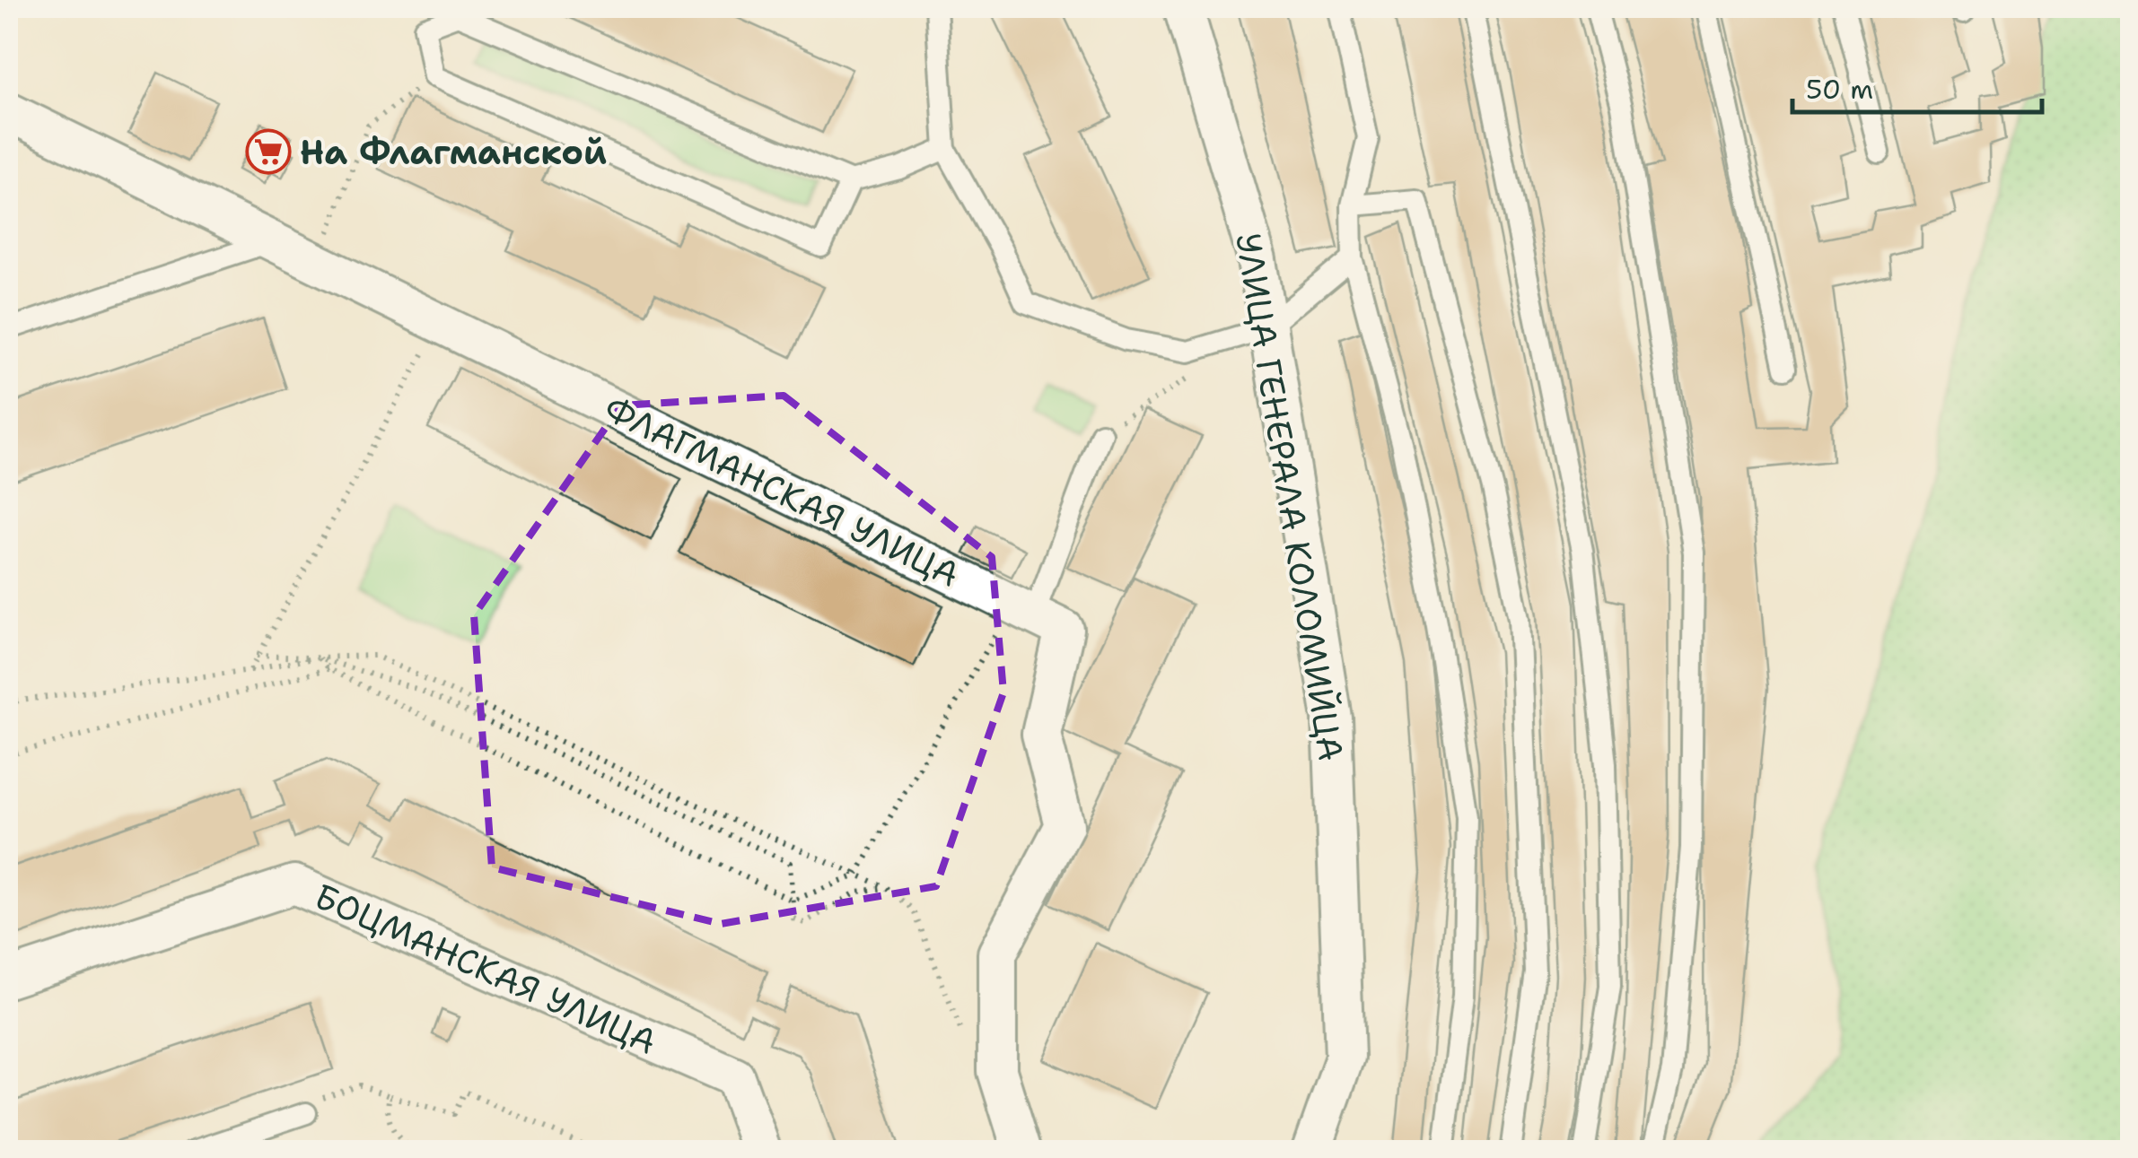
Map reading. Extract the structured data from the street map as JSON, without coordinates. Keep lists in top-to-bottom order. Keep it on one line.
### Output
{"streets":{"street":["ФЛАГМАНСКАЯ УЛИЦА","УЛИЦА ГЕНЕРАЛА КОЛОМИЙЦА","БОЦМАНСКАЯ УЛИЦА"]},"places":{"supermarket":["На Флагманской"]},"scale_bar":"50 m"}
